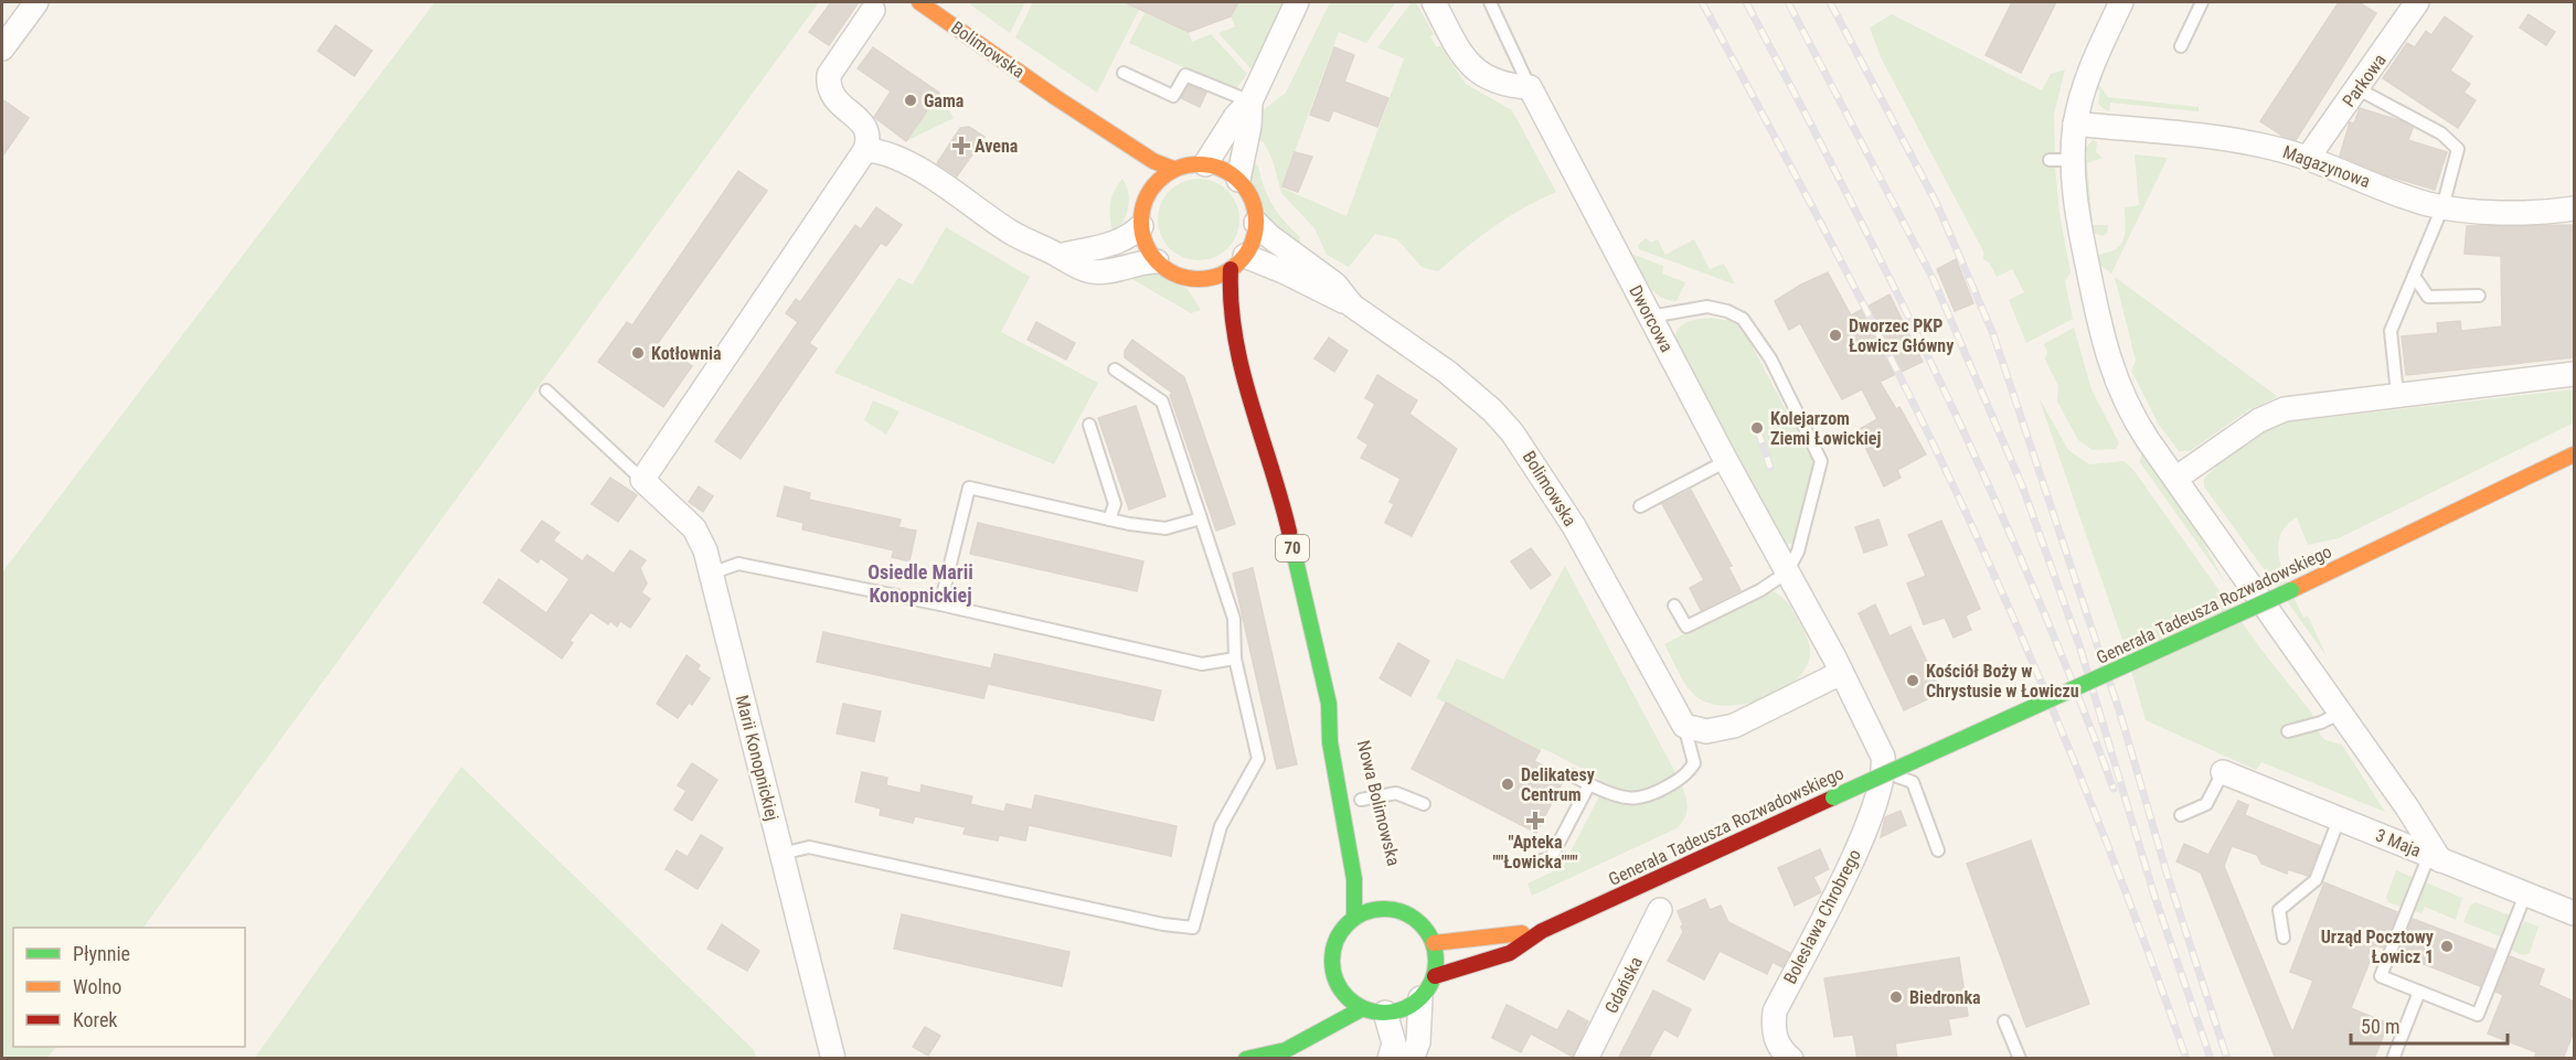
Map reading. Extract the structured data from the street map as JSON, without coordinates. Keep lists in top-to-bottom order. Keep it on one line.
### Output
{"streets":{"main road":["Bolimowska","70","Generała Tadeusza Rozwadowskiego","Nowa Bolimowska"],"street":["Parkowa","Magazynowa","Dworcowa","Marii Konopnickiej","3 Maja","Bolesława Chrobrego","Gdańska"]},"crossings":[["Bolimowska","70"],["Bolimowska","Nowa Bolimowska"],["Parkowa","Magazynowa"],["Dworcowa","Bolesława Chrobrego"],["70","Nowa Bolimowska"],["Generała Tadeusza Rozwadowskiego","Nowa Bolimowska"]],"districts":["Osiedle Marii Konopnickiej"],"places":{"other":["Gama","Dworzec PKP Łowicz Główny","Kotłownia","Kolejarzom Ziemi Łowickiej","Kościół Boży w Chrystusie w Łowiczu","Delikatesy Centrum","Urząd Pocztowy Łowicz 1","Biedronka"],"health":["Avena","\"Apteka \"\"Łowicka\"\"\""]},"legend":["Płynnie","Wolno","Korek"],"scale_bar":"50 m"}
